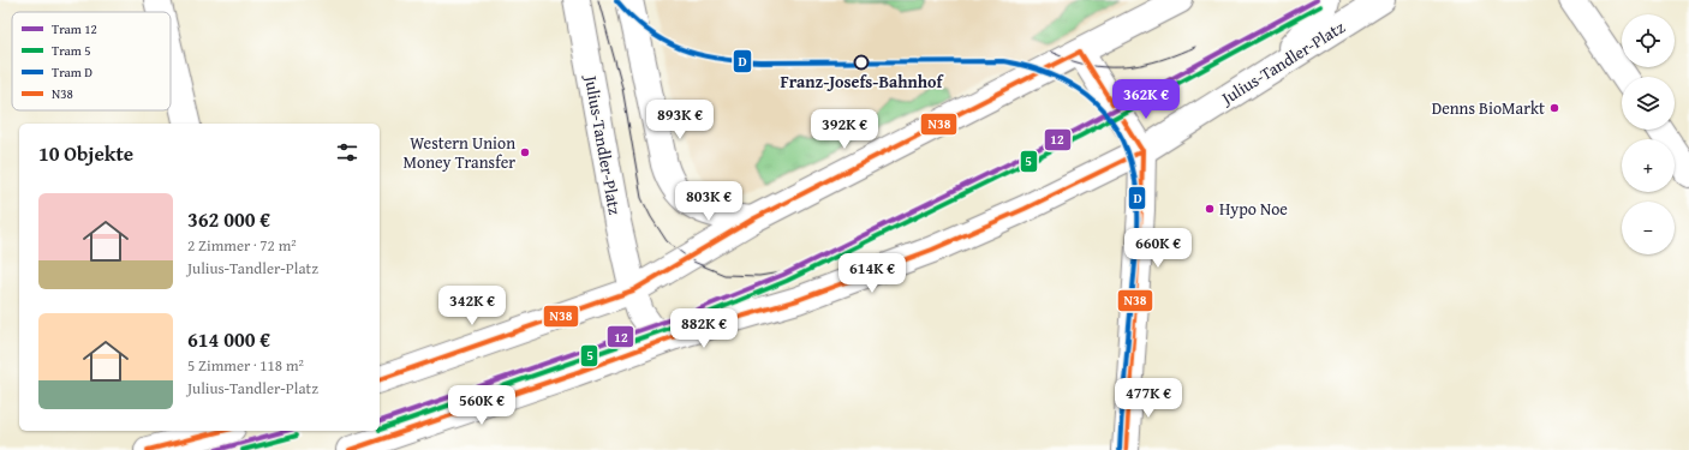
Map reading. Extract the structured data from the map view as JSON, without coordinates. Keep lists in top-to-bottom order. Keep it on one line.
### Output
{"streets":{"main road":["Julius-Tandler-Platz"]},"places":["Franz-Josefs-Bahnhof","Denns BioMarkt","Western Union Money Transfer","Hypo Noe"],"lines":["tram line 12","tram line D","tram line 5","transit line N38"],"legend":["Tram 12","Tram 5","Tram D","N38"],"page":{"map_buttons":["+","−"],"price":["362K €","893K €","392K €","803K €","660K €","614K €","342K €","882K €","477K €","560K €"],"heading":"10 Objekte","list":[{"name":"362 000 €","note":"2 Zimmer · 72 m² · Julius-Tandler-Platz"},{"name":"614 000 €","note":"5 Zimmer · 118 m² · Julius-Tandler-Platz"}]}}
